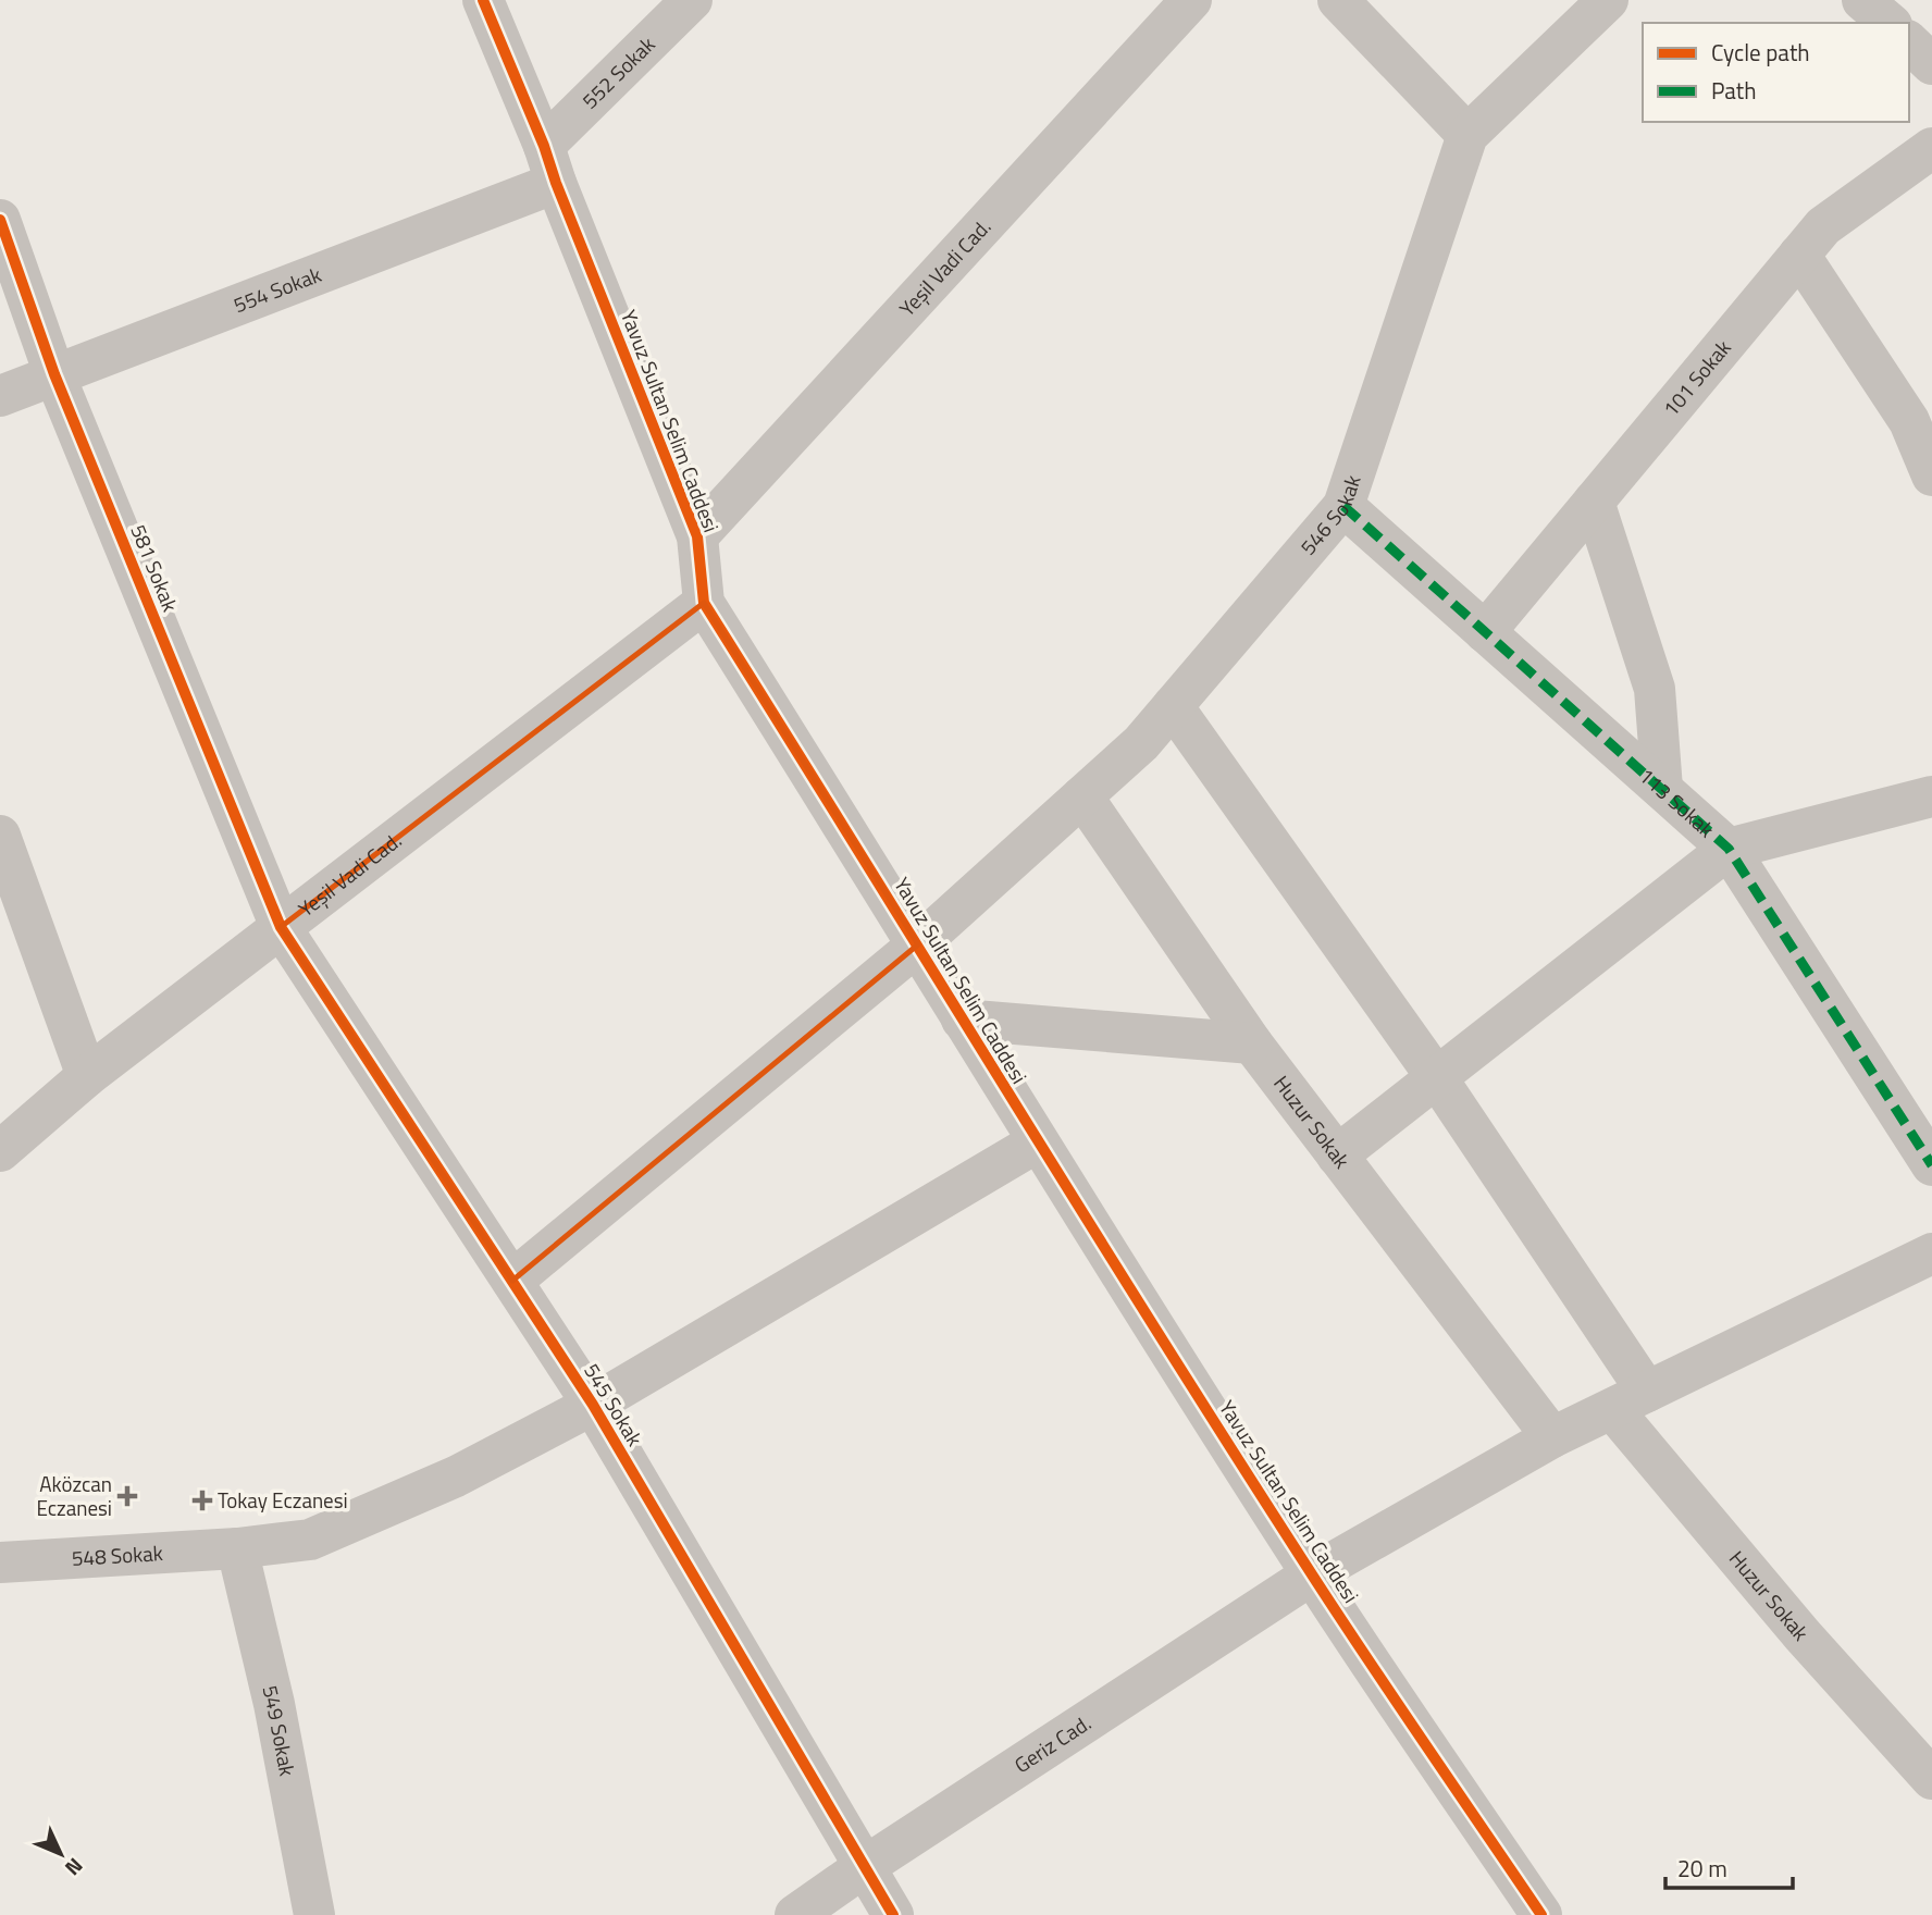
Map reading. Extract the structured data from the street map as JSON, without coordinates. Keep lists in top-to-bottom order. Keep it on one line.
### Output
{"streets":{"street":["552 Sokak","Yeşil Vadi Cad.","554 Sokak","101 Sokak","Yavuz Sultan Selim Caddesi","546 Sokak","581 Sokak","113 Sokak","Huzur Sokak","545 Sokak","548 Sokak","549 Sokak","Geriz Cad."]},"crossings":[["552 Sokak","554 Sokak"],["552 Sokak","Yavuz Sultan Selim Caddesi"],["Yeşil Vadi Cad.","Yavuz Sultan Selim Caddesi"],["Yeşil Vadi Cad.","581 Sokak"],["Yeşil Vadi Cad.","545 Sokak"],["554 Sokak","Yavuz Sultan Selim Caddesi"],["554 Sokak","581 Sokak"],["101 Sokak","113 Sokak"],["Yavuz Sultan Selim Caddesi","546 Sokak"],["Yavuz Sultan Selim Caddesi","548 Sokak"],["Yavuz Sultan Selim Caddesi","Geriz Cad."],["546 Sokak","113 Sokak"],["546 Sokak","Huzur Sokak"],["546 Sokak","545 Sokak"],["581 Sokak","545 Sokak"],["Huzur Sokak","Geriz Cad."],["545 Sokak","548 Sokak"],["545 Sokak","Geriz Cad."],["548 Sokak","549 Sokak"]],"places":{"health":["Aközcan Eczanesi","Tokay Eczanesi"]},"legend":["Cycle path","Path"],"scale_bar":"20 m","north":"bottom right"}
